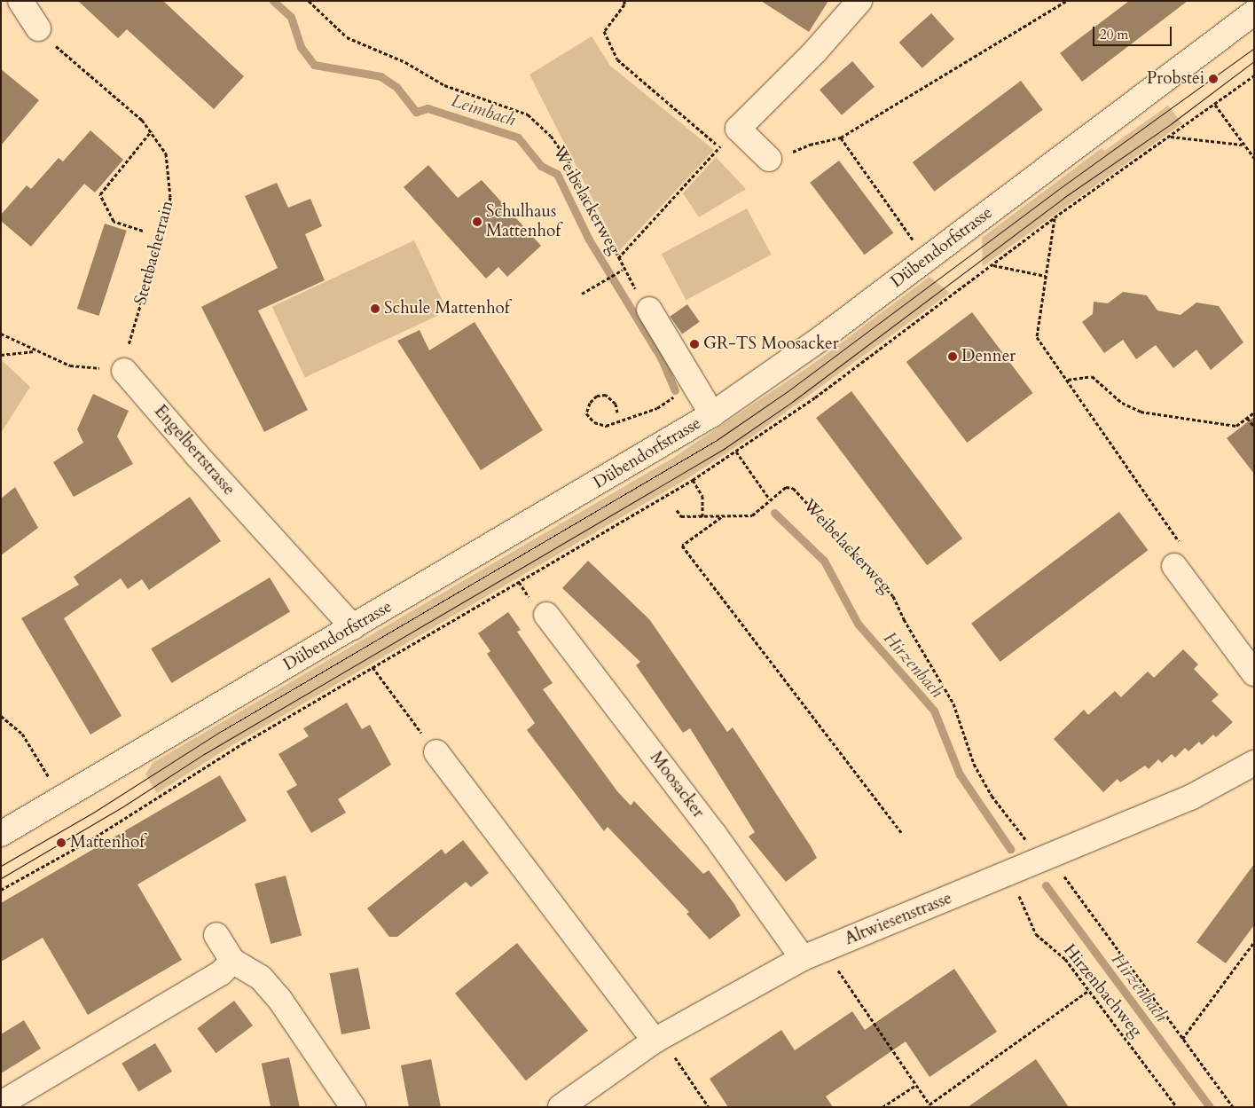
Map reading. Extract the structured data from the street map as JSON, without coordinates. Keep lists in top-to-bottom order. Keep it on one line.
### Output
{"streets":{"street":["Dübendorfstrasse","Engelbertstrasse","Moosacker","Altwiesenstrasse"],"path":["Weibelackerweg","Stettbacherrain","Hirzenbachweg"]},"crossings":[["Weibelackerweg","Altwiesenstrasse"],["Dübendorfstrasse","Engelbertstrasse"],["Stettbacherrain","Engelbertstrasse"],["Moosacker","Altwiesenstrasse"]],"water":["Leimbach","Hirzenbach"],"places":["Probstei","Schulhaus Mattenhof","Schule Mattenhof","GR-TS Moosacker","Denner","Mattenhof"],"scale_bar":"20 m"}
